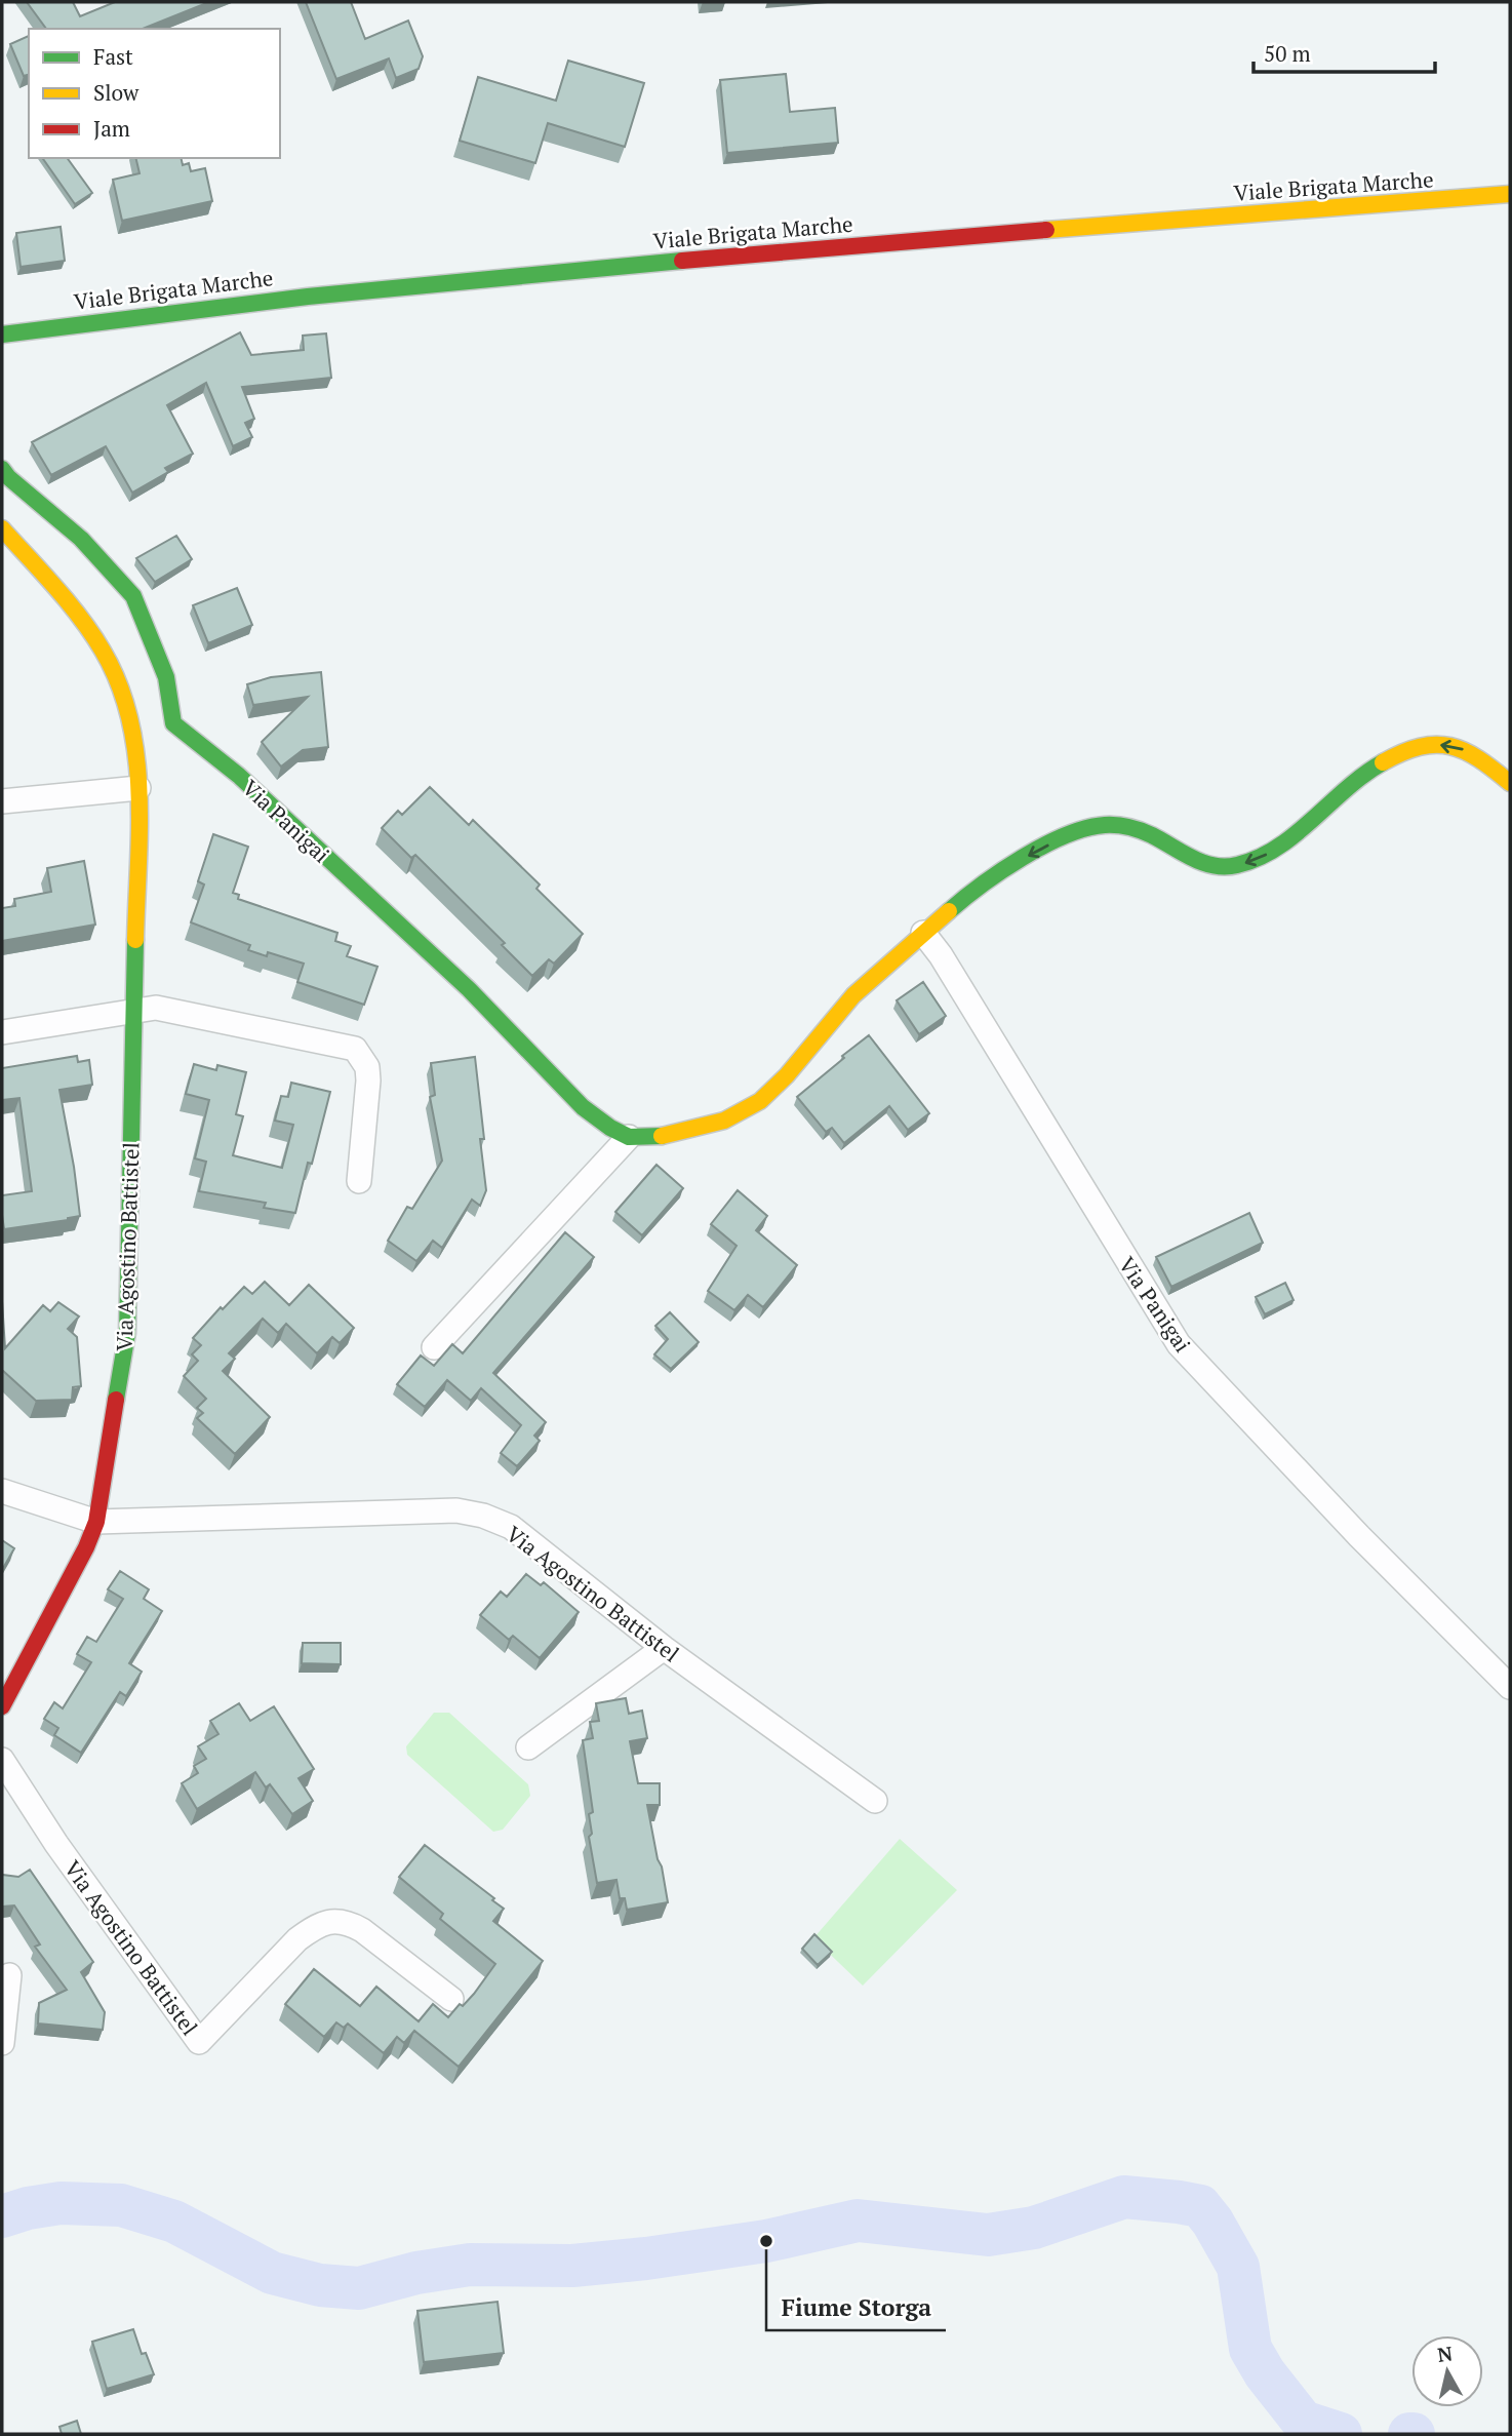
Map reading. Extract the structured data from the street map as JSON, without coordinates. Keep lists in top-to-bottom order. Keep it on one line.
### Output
{"streets":{"street":["Viale Brigata Marche","Via Panigai","Via Agostino Battistel"]},"places":["Fiume Storga"],"legend":["Fast","Slow","Jam"],"scale_bar":"50 m","north":"top"}
